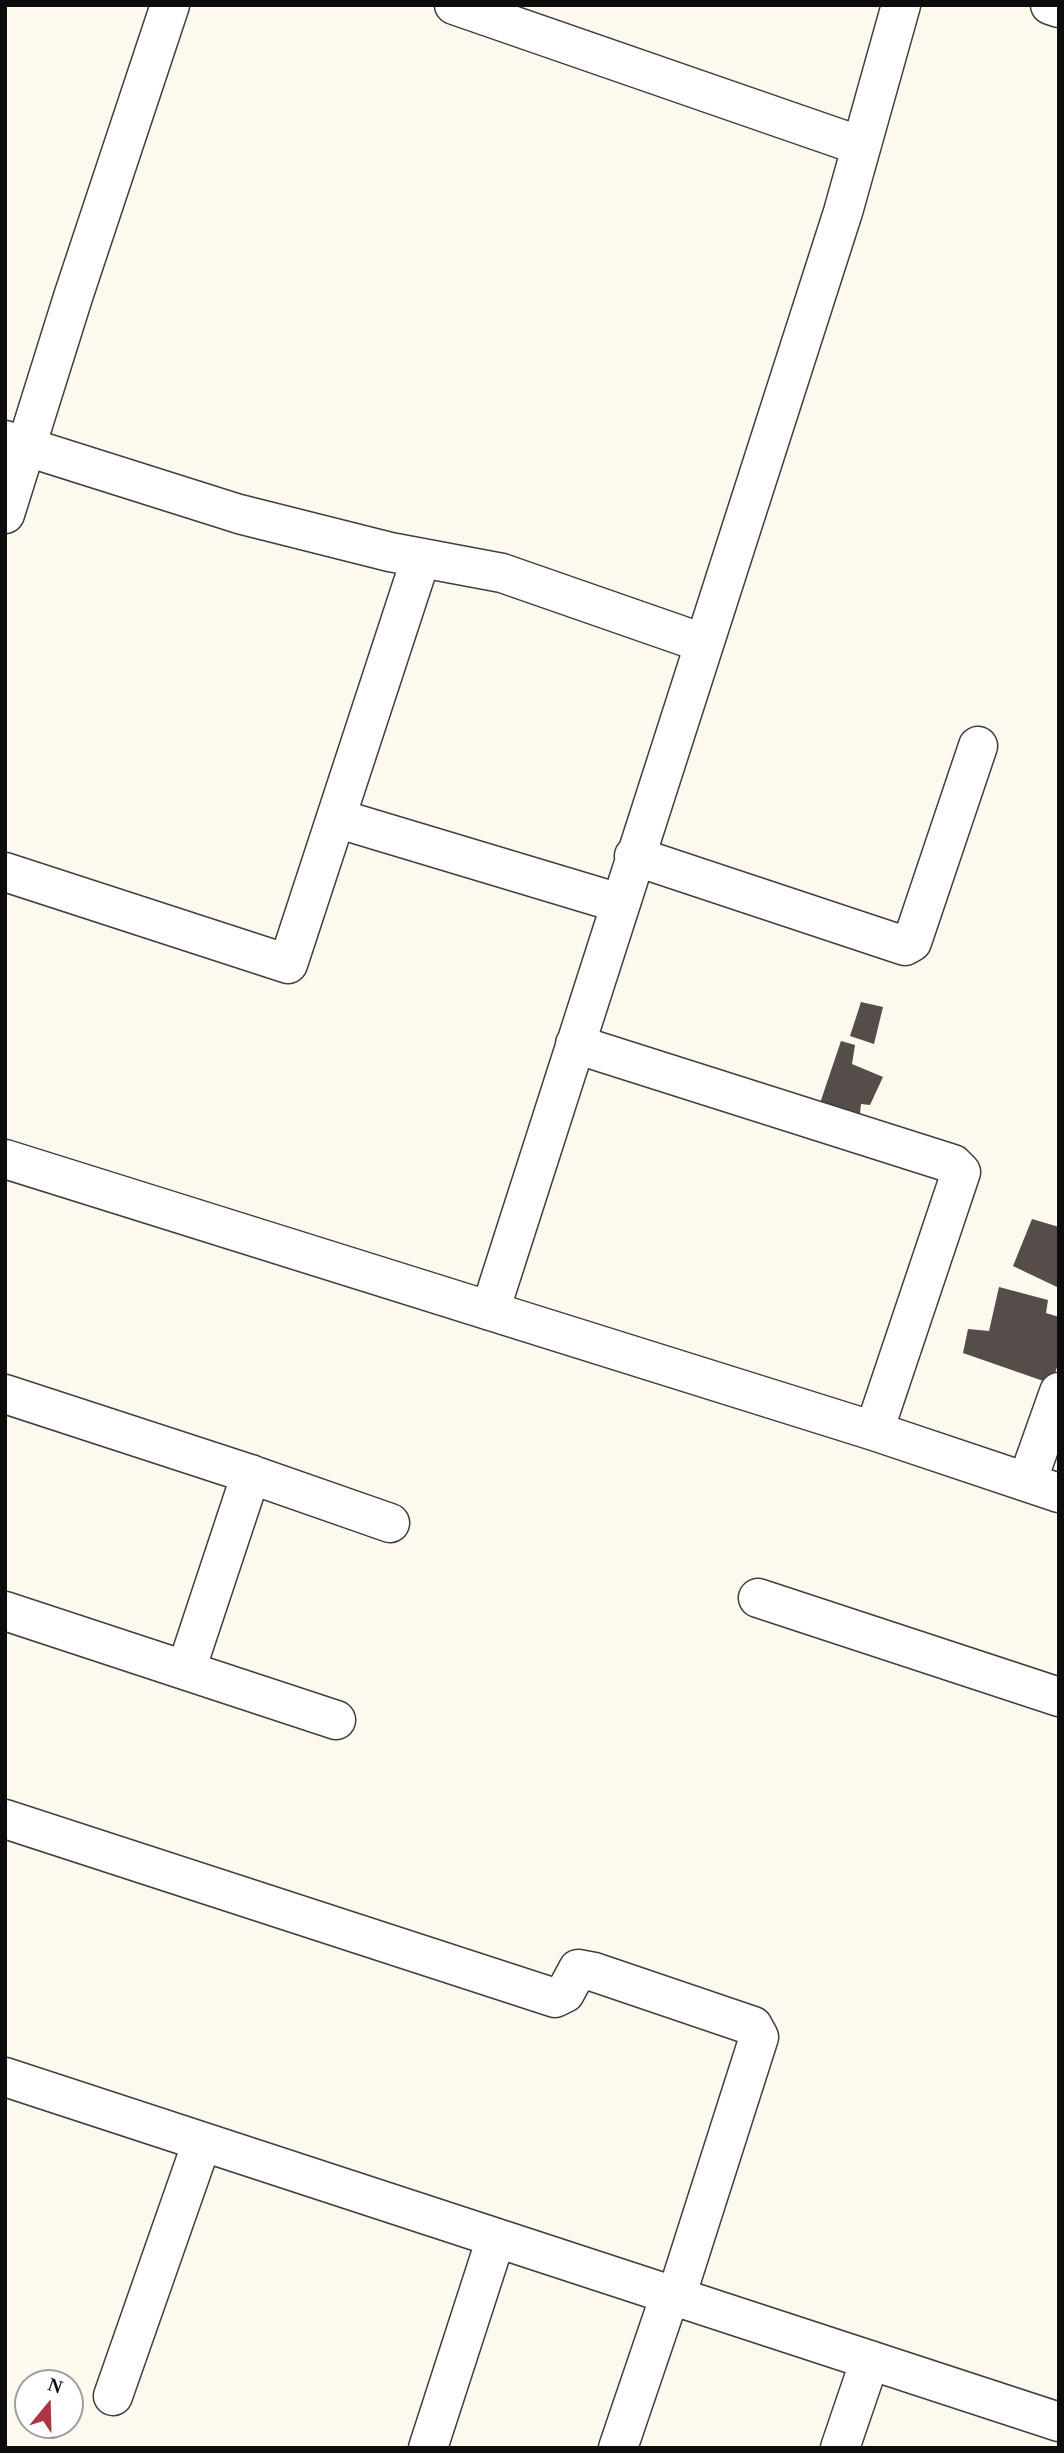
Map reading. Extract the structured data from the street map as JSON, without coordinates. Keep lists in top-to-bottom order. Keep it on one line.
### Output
{"north":"top"}
